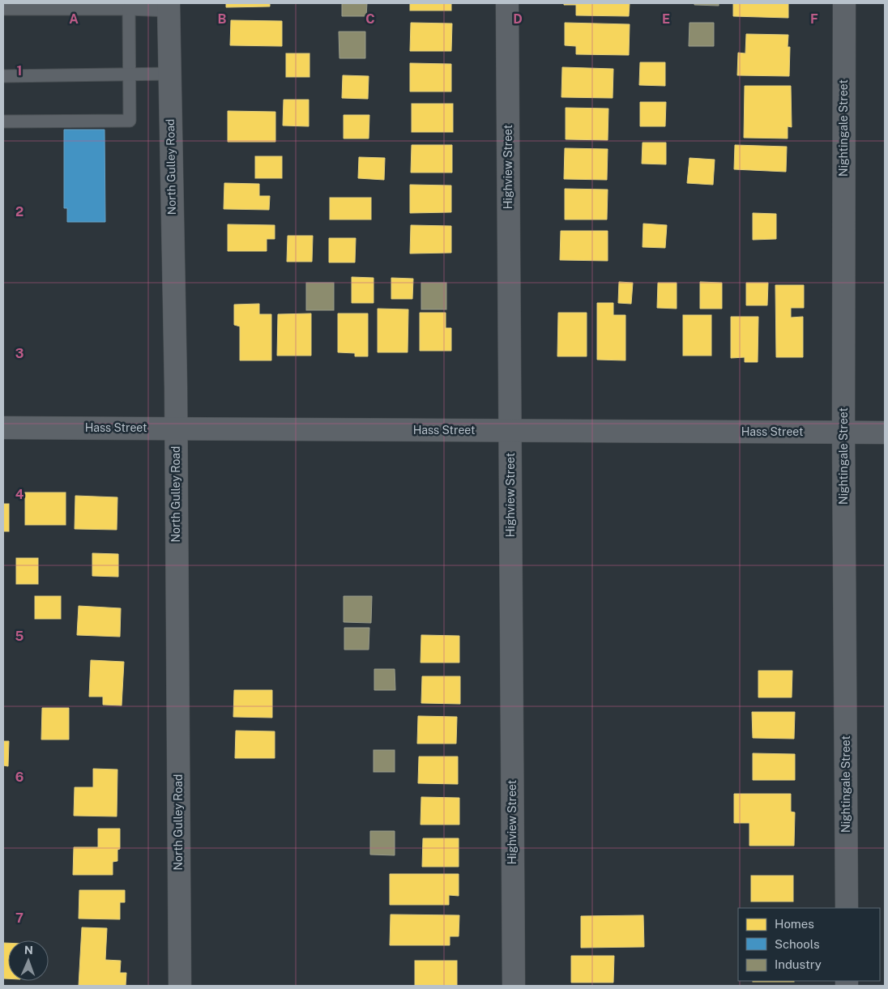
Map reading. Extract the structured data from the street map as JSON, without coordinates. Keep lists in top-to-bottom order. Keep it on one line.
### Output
{"streets":{"street":["Nightingale Street","North Gulley Road","Highview Street","Hass Street"]},"crossings":[["Nightingale Street","Hass Street"],["North Gulley Road","Hass Street"],["Highview Street","Hass Street"]],"legend":["Homes","Schools","Industry"],"north":"top","grid":{"columns":["A","B","C","D","E","F"],"rows":["1","2","3","4","5","6","7"]}}
